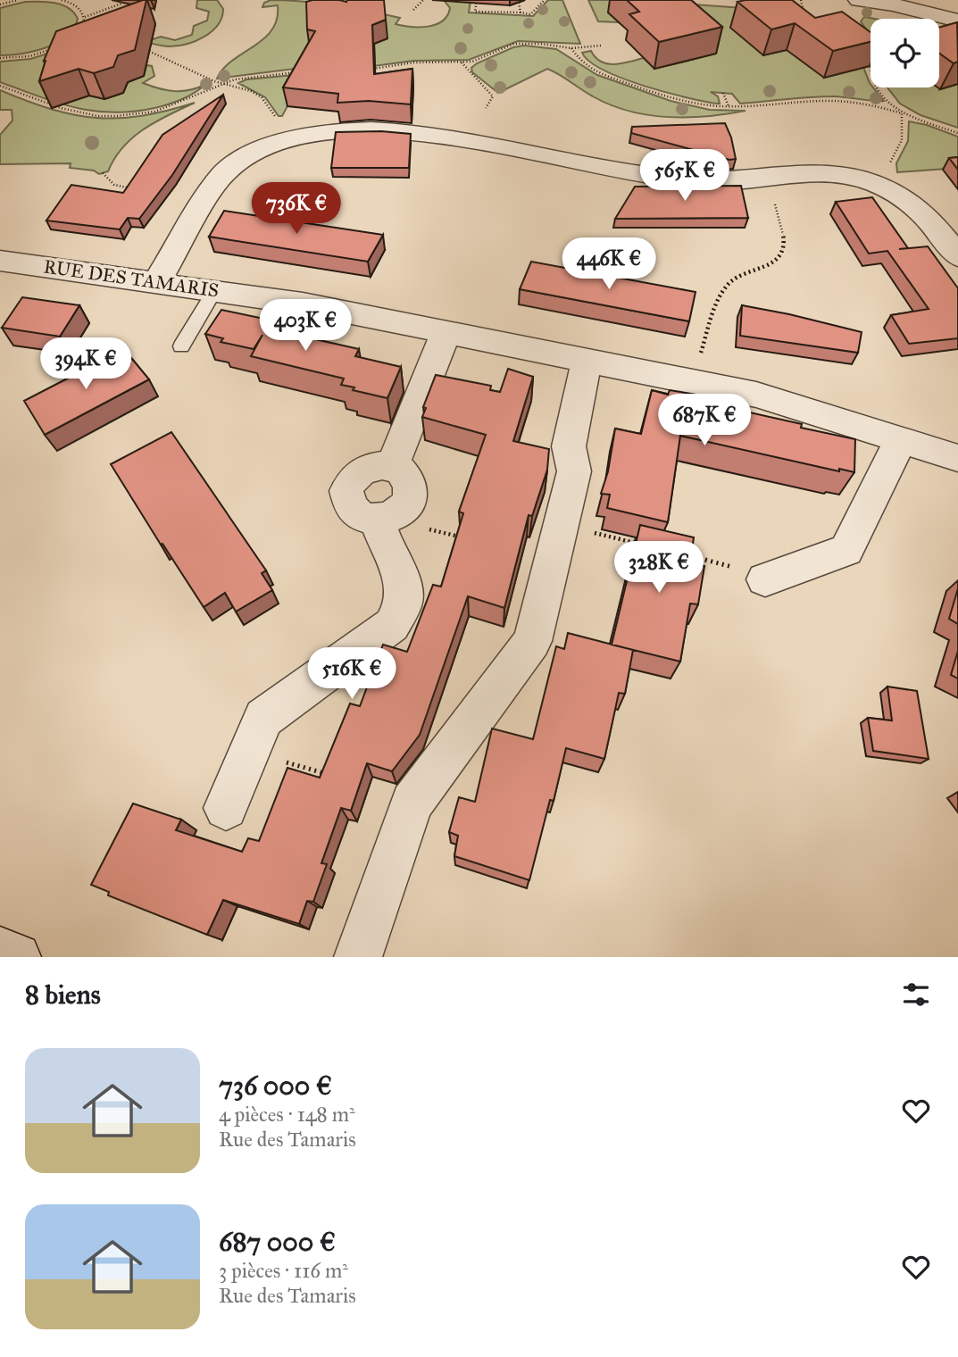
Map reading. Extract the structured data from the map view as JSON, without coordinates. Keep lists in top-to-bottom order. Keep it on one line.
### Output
{"streets":{"street":["RUE DES TAMARIS"]},"page":{"price":["565K €","736K €","446K €","403K €","394K €","687K €","328K €","516K €"],"heading":"8 biens","list":[{"name":"736 000 €","note":"4 pièces · 148 m² · Rue des Tamaris"},{"name":"687 000 €","note":"3 pièces · 116 m² · Rue des Tamaris"}]}}
